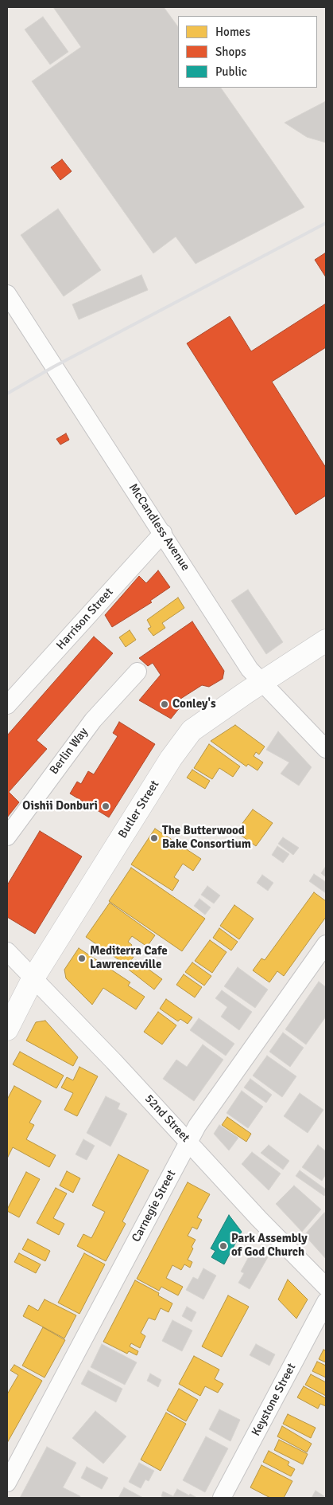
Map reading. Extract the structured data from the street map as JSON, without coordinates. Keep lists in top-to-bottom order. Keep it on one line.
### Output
{"streets":{"main road":["Butler Street"],"street":["McCandless Avenue","Harrison Street","Berlin Way","52nd Street","Carnegie Street","Keystone Street"]},"crossings":[["McCandless Avenue","Harrison Street"],["McCandless Avenue","Butler Street"],["Butler Street","52nd Street"],["52nd Street","Carnegie Street"]],"places":["Conley's","Oishii Donburi","The Butterwood Bake Consortium","Mediterra Cafe Lawrenceville","Park Assembly of God Church"],"legend":["Homes","Shops","Public"]}
